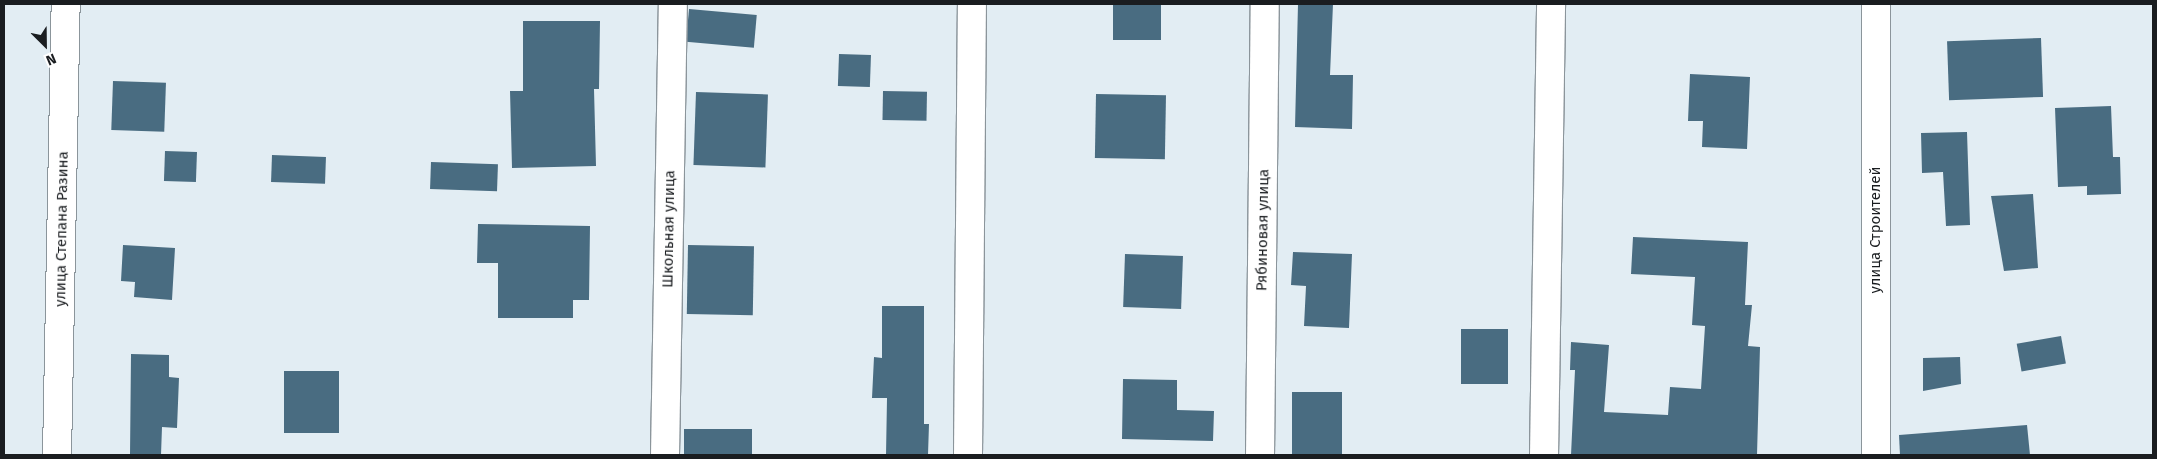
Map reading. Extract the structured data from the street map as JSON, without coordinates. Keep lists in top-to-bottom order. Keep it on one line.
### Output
{"streets":{"street":["улица Степана Разина","Школьная улица","Рябиновая улица","улица Строителей"]},"north":"bottom right"}
